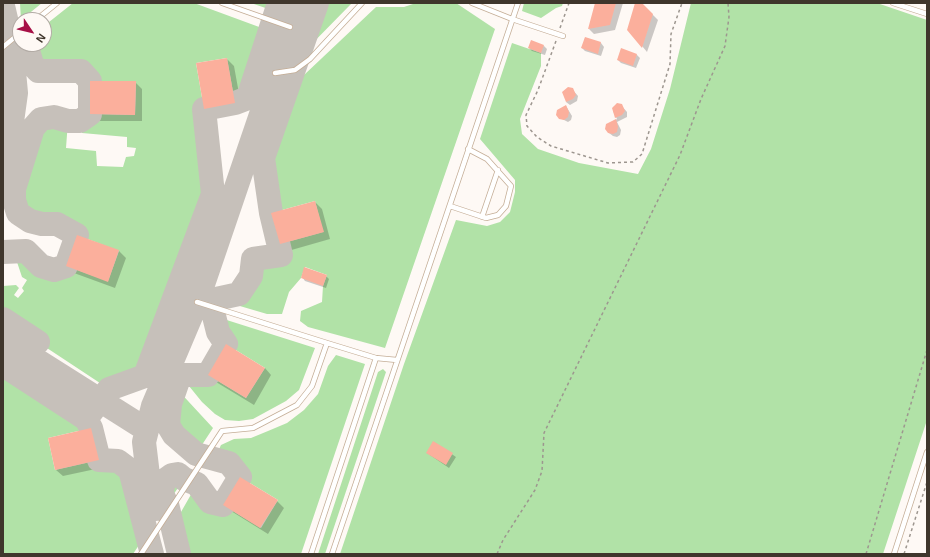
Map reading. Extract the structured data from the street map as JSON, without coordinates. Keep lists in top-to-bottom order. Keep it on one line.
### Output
{"north":"bottom right"}
